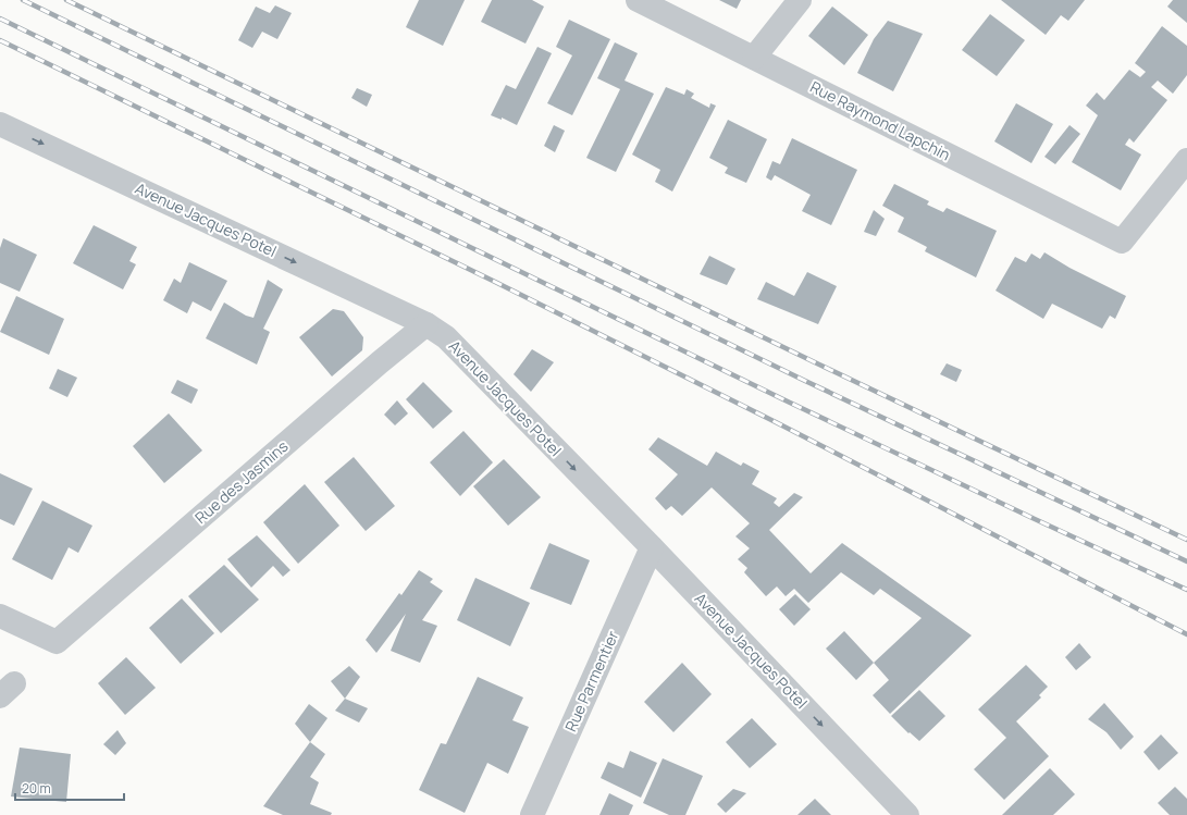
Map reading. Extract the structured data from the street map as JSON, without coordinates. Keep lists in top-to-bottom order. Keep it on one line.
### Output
{"streets":{"street":["Rue Raymond Lapchin","Avenue Jacques Potel","Rue des Jasmins","Rue Parmentier"]},"crossings":[["Avenue Jacques Potel","Rue des Jasmins"],["Avenue Jacques Potel","Rue Parmentier"]],"one_way":["Avenue Jacques Potel"],"scale_bar":"20 m"}
